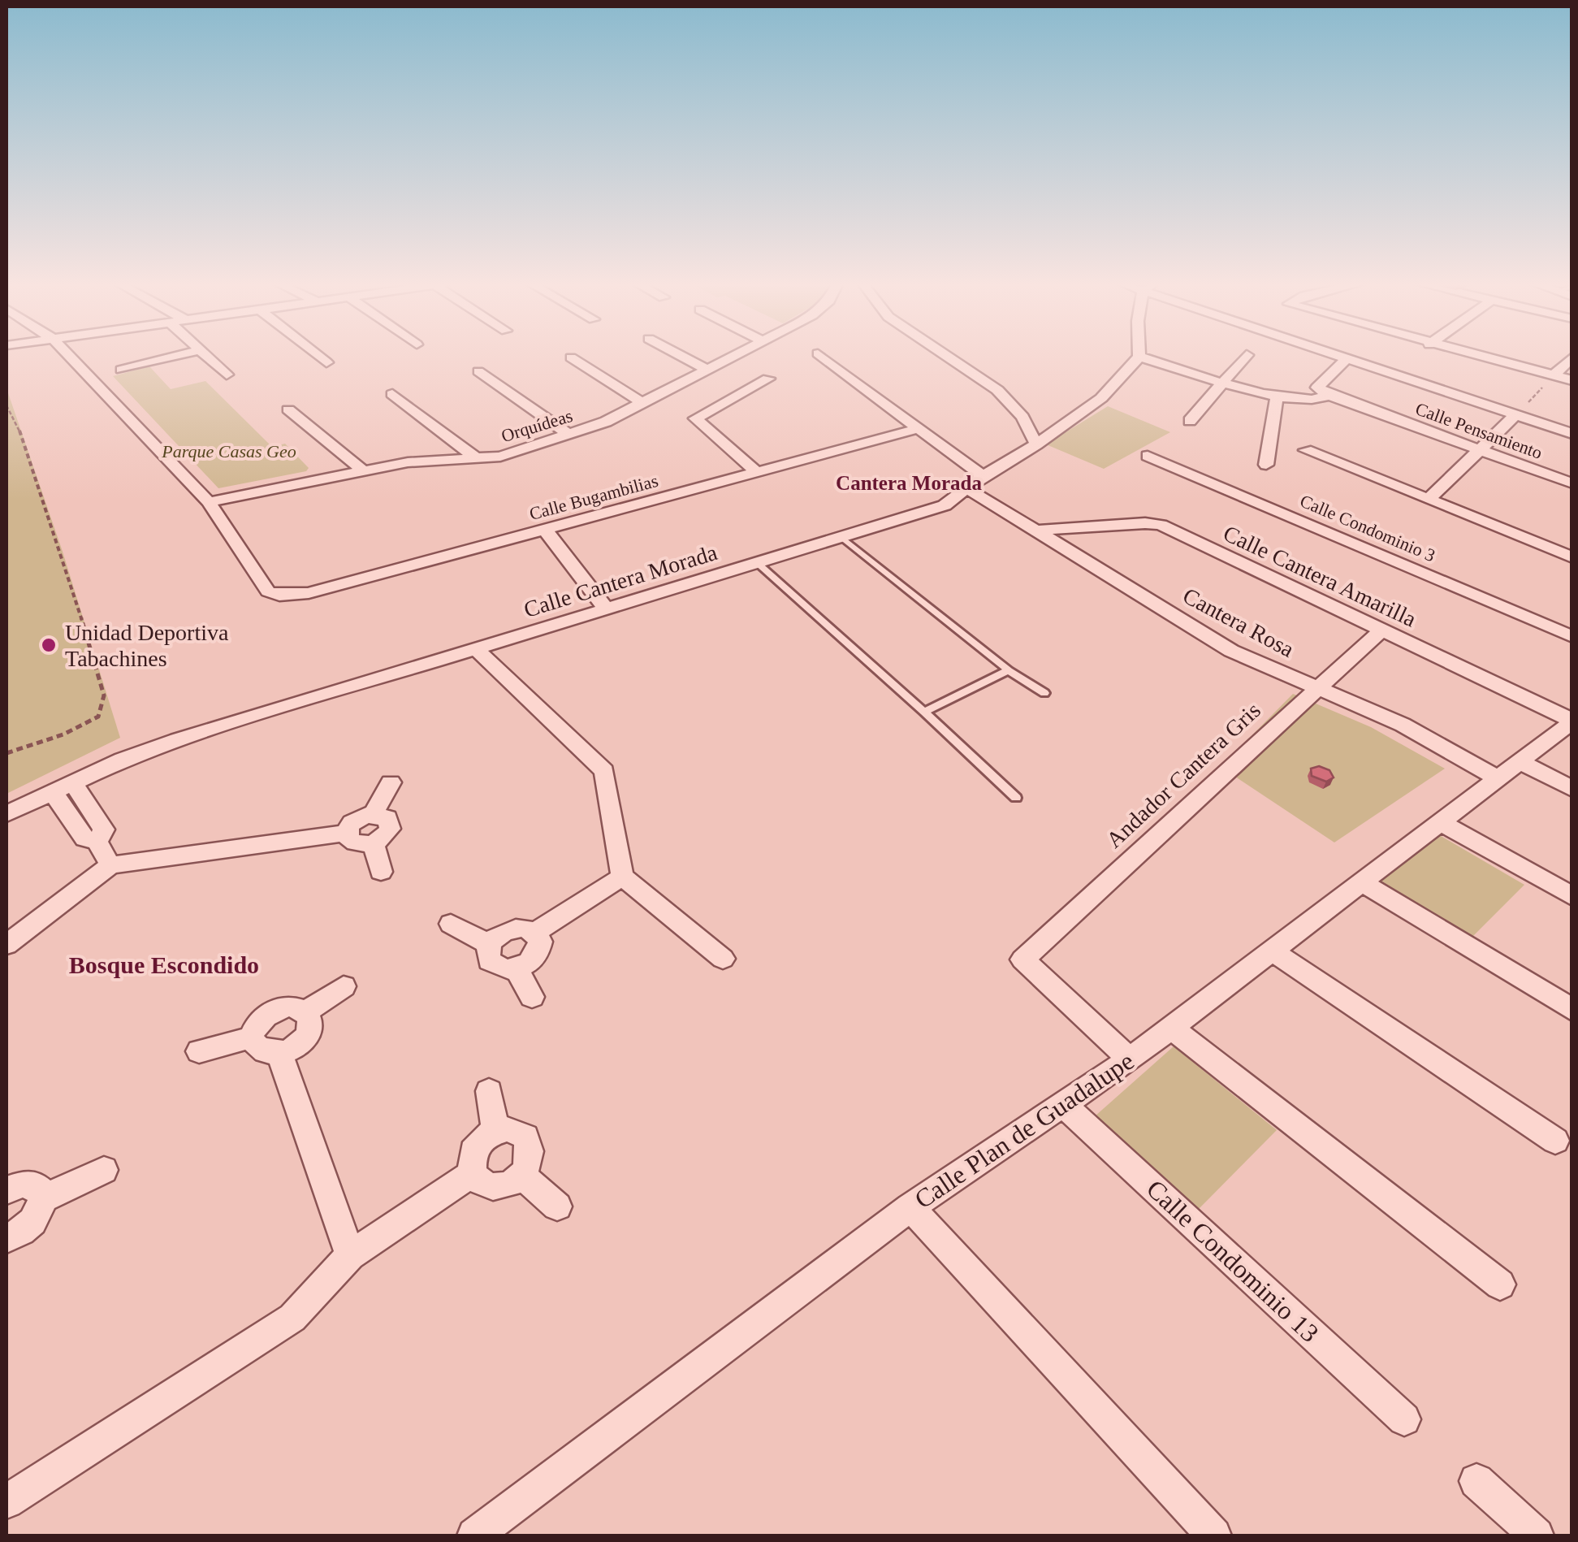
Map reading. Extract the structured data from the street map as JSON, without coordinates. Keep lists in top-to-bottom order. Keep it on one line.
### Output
{"streets":{"street":["Orquídeas","Calle Pensamiento","Calle Bugambilias","Calle Condominio 3","Calle Cantera Amarilla","Calle Cantera Morada","Cantera Rosa","Andador Cantera Gris","Calle Plan de Guadalupe","Calle Condominio 13"]},"crossings":[["Orquídeas","Calle Bugambilias"],["Calle Pensamiento","Calle Cantera Morada"],["Calle Cantera Amarilla","Cantera Rosa"],["Calle Cantera Amarilla","Andador Cantera Gris"],["Calle Cantera Amarilla","Calle Plan de Guadalupe"],["Calle Cantera Morada","Cantera Rosa"],["Cantera Rosa","Andador Cantera Gris"],["Cantera Rosa","Calle Plan de Guadalupe"],["Andador Cantera Gris","Calle Plan de Guadalupe"],["Calle Plan de Guadalupe","Calle Condominio 13"]],"districts":["Cantera Morada","Bosque Escondido"],"parks":["Parque Casas Geo"],"places":["Unidad Deportiva Tabachines"]}
